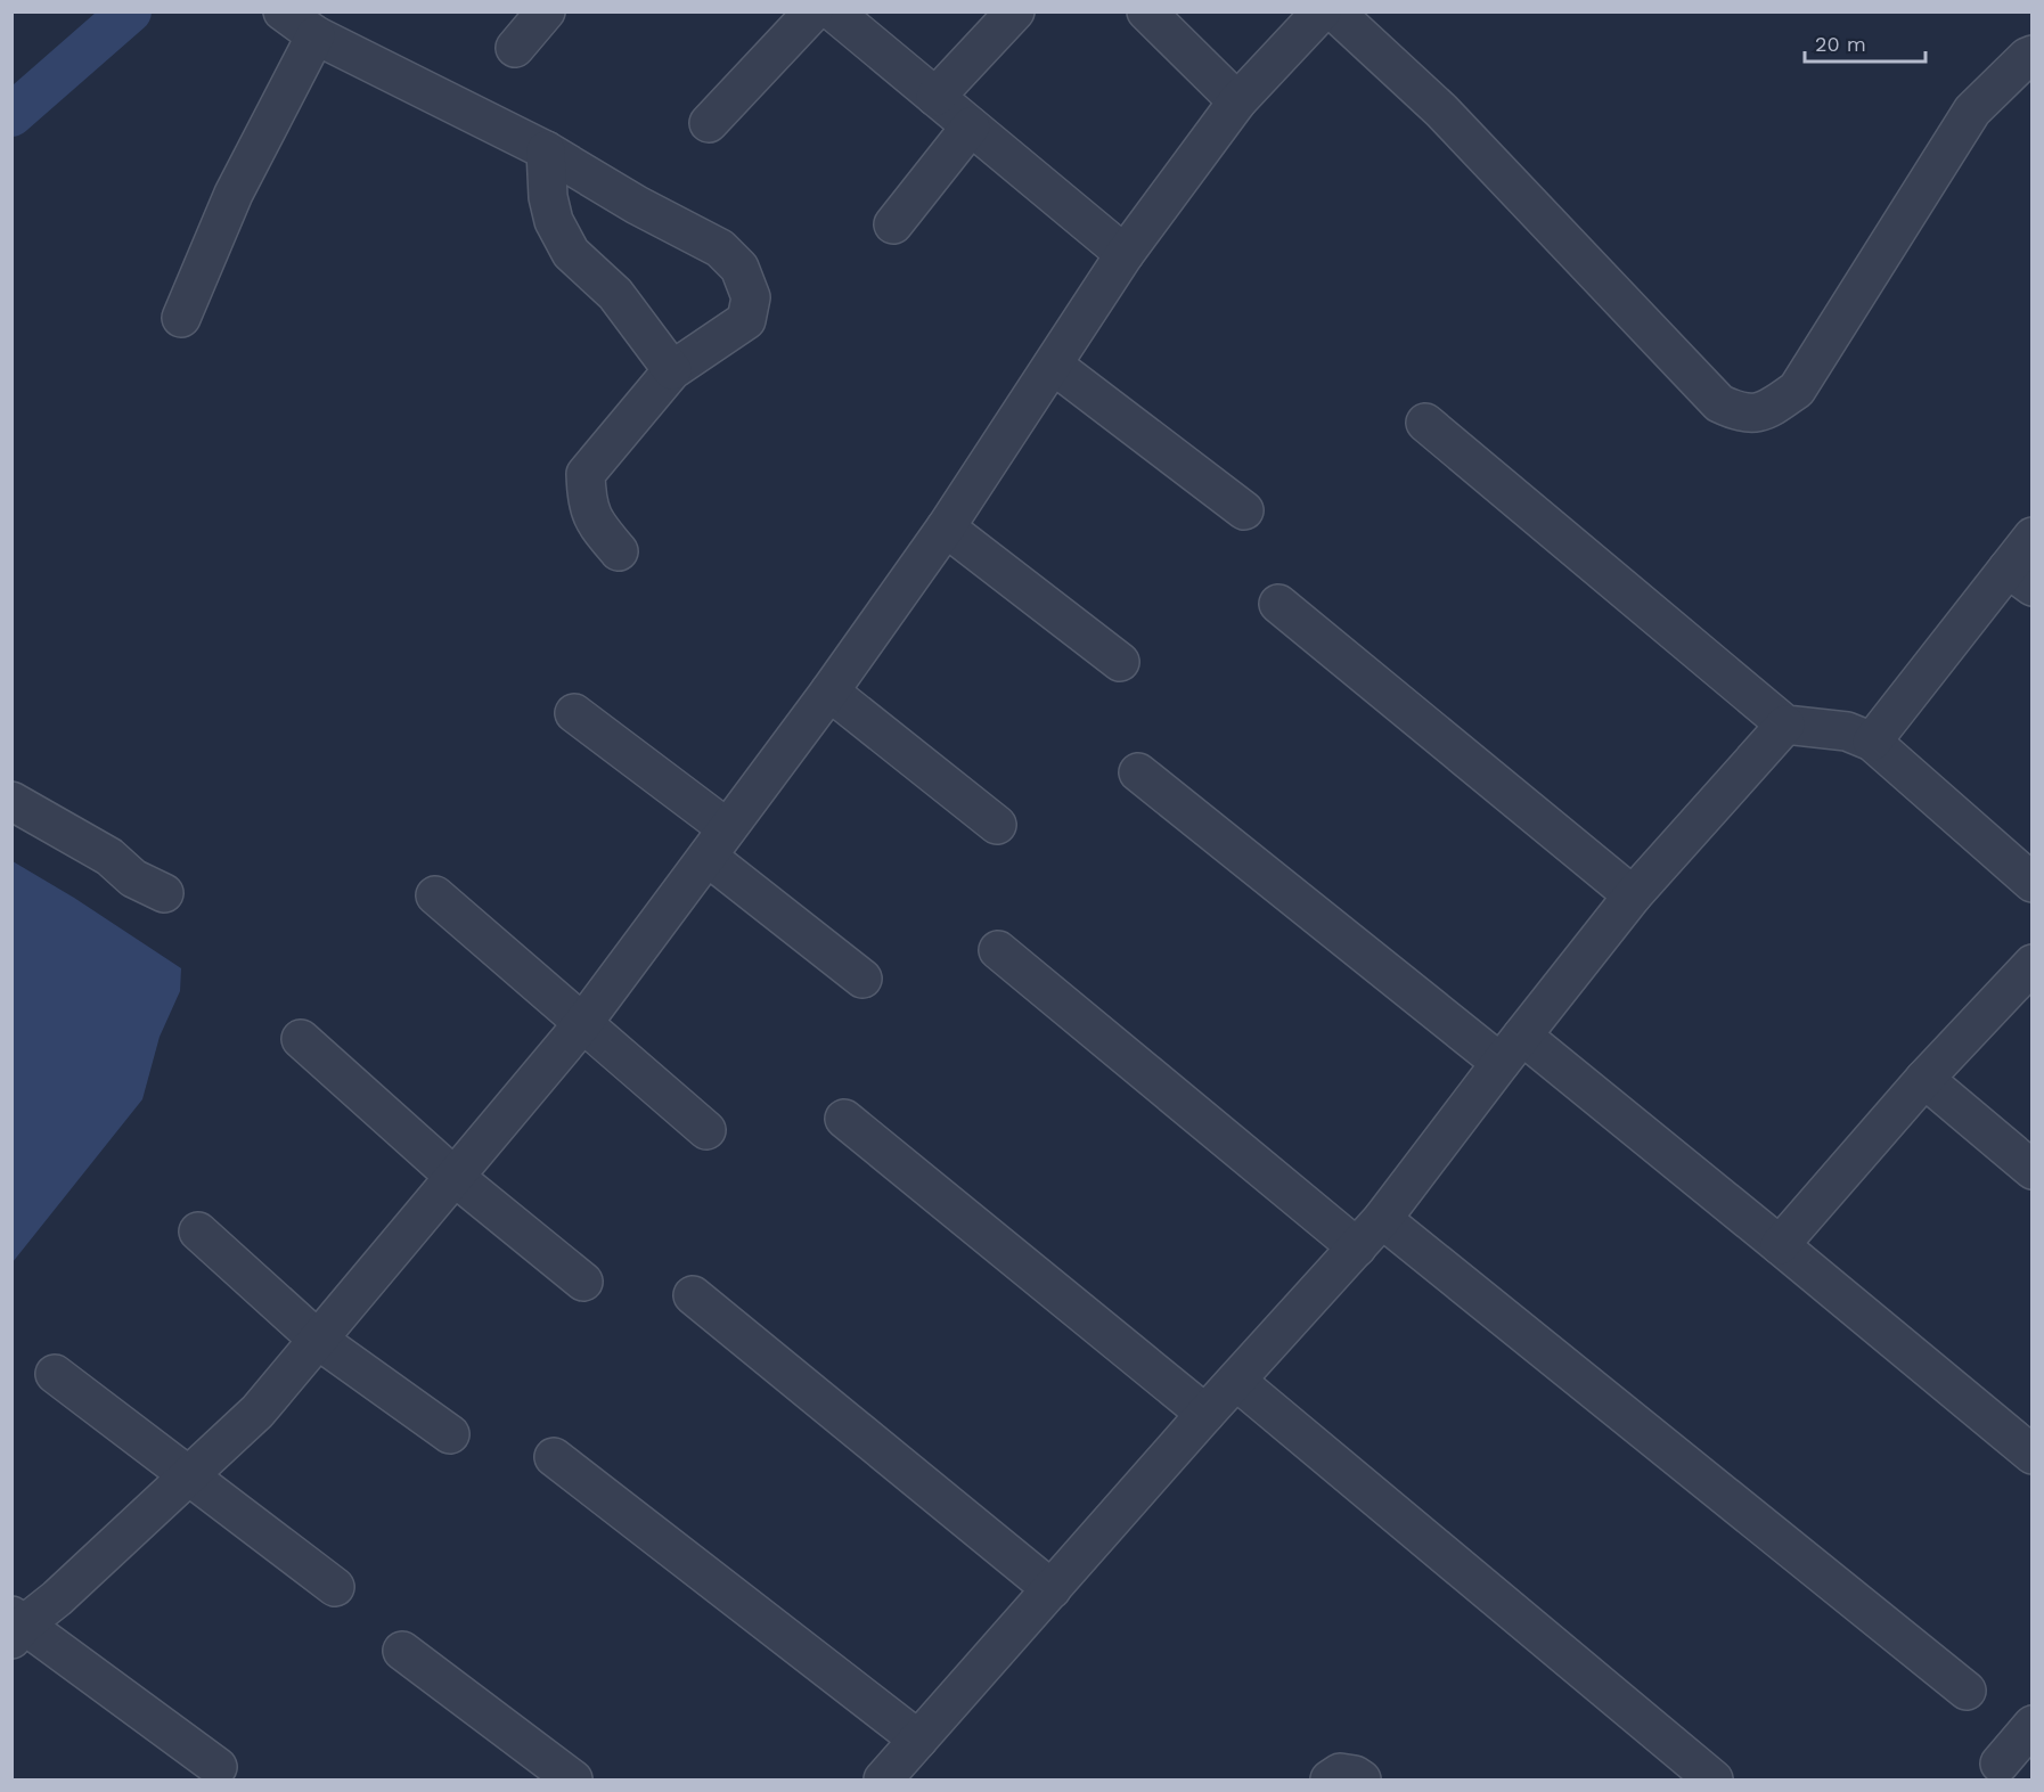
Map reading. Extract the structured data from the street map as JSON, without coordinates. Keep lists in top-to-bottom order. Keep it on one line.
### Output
{"scale_bar":"20 m"}
